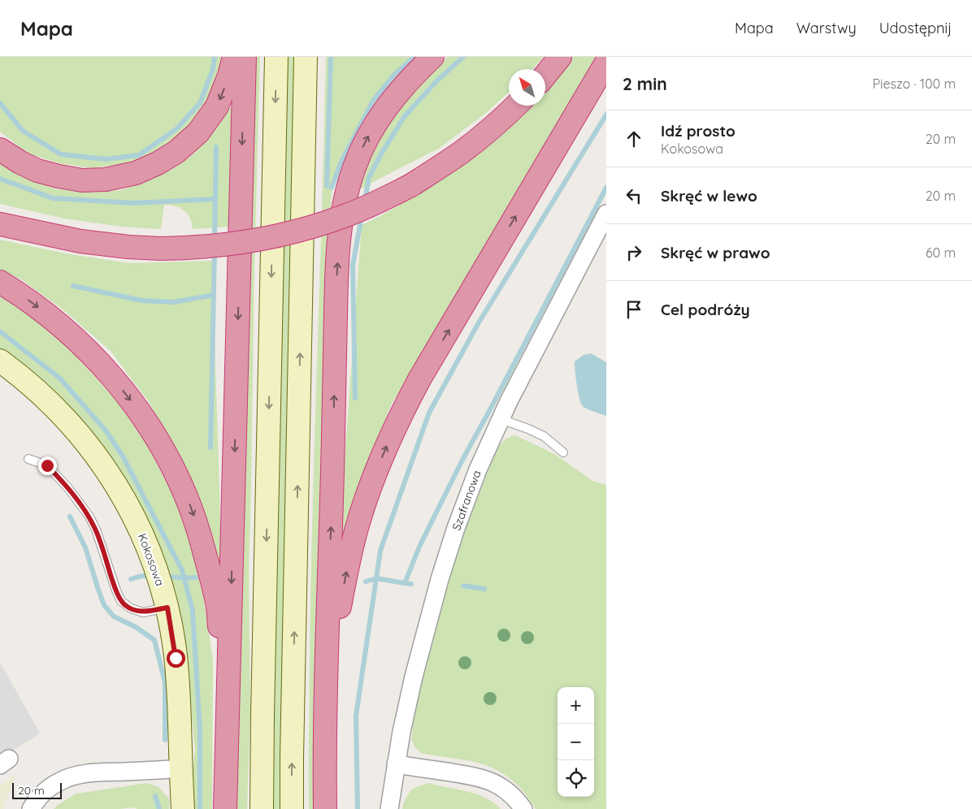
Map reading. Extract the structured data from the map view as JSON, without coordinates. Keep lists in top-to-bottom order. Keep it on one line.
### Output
{"streets":{"main road":["Kokosowa"],"street":["Szafranowa"]},"scale_bar":"20 m","north":"top left","page":{"header":"Mapa","nav":["Mapa","Warstwy","Udostępnij"],"heading":["2 min","Pieszo · 100 m"],"list":[["Idź prosto","Kokosowa","20 m"],["Skręć w lewo","20 m"],["Skręć w prawo","60 m"],"Cel podróży"],"map_buttons":["+","−"],"scale":"20 m"}}
